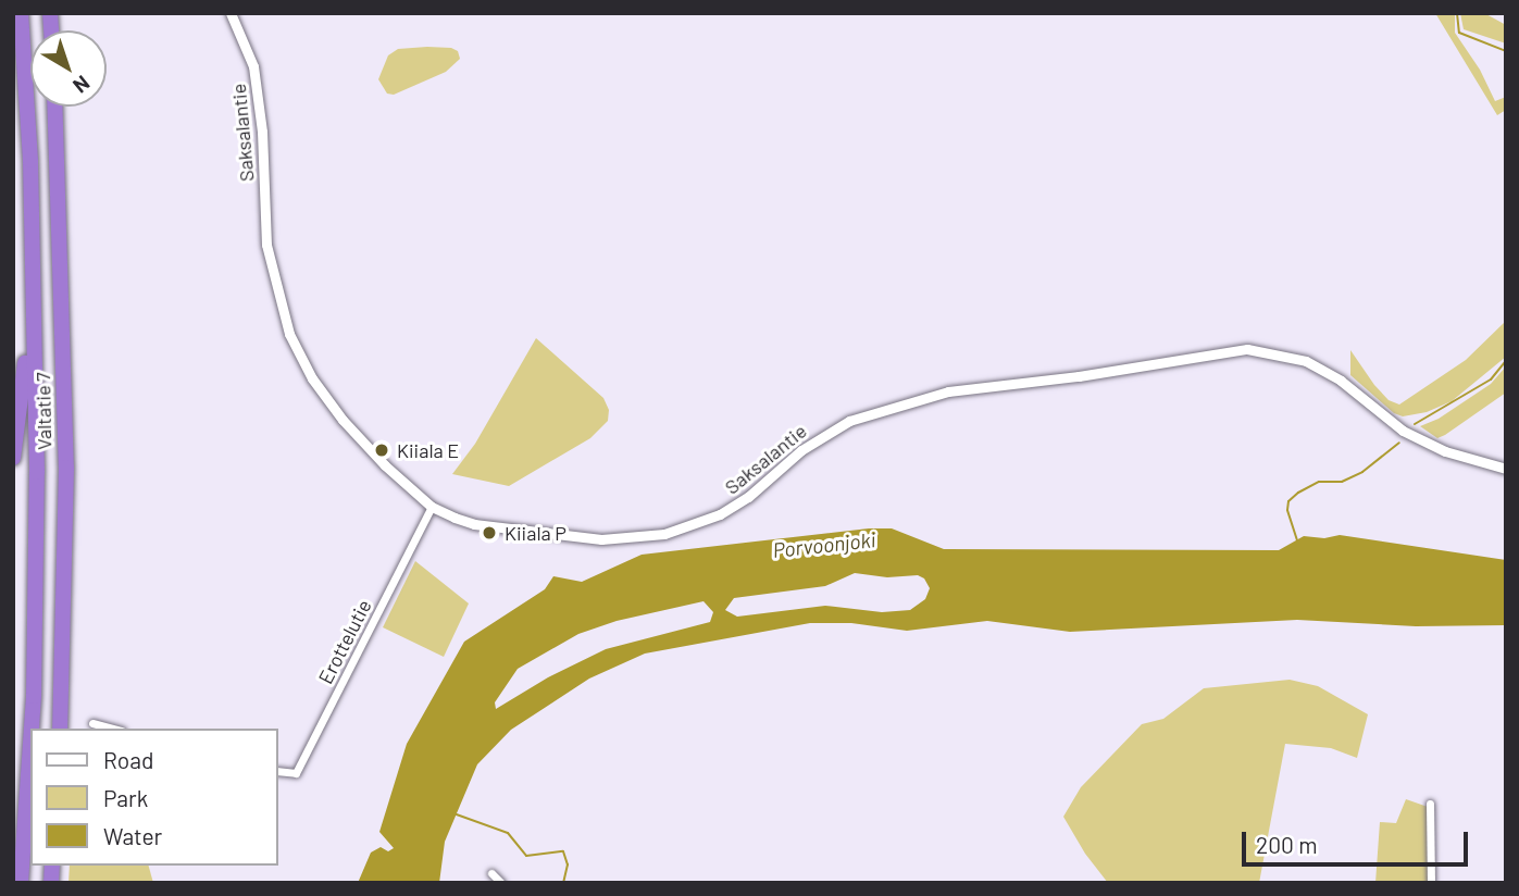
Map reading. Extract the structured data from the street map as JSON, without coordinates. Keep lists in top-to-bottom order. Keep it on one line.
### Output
{"streets":{"highway":["Valtatie 7"],"street":["Saksalantie","Erottelutie"]},"crossings":[["Saksalantie","Erottelutie"]],"water":["Porvoonjoki"],"places":["Kiiala E","Kiiala P"],"legend":["Road","Park","Water"],"scale_bar":"200 m","north":"bottom right"}
